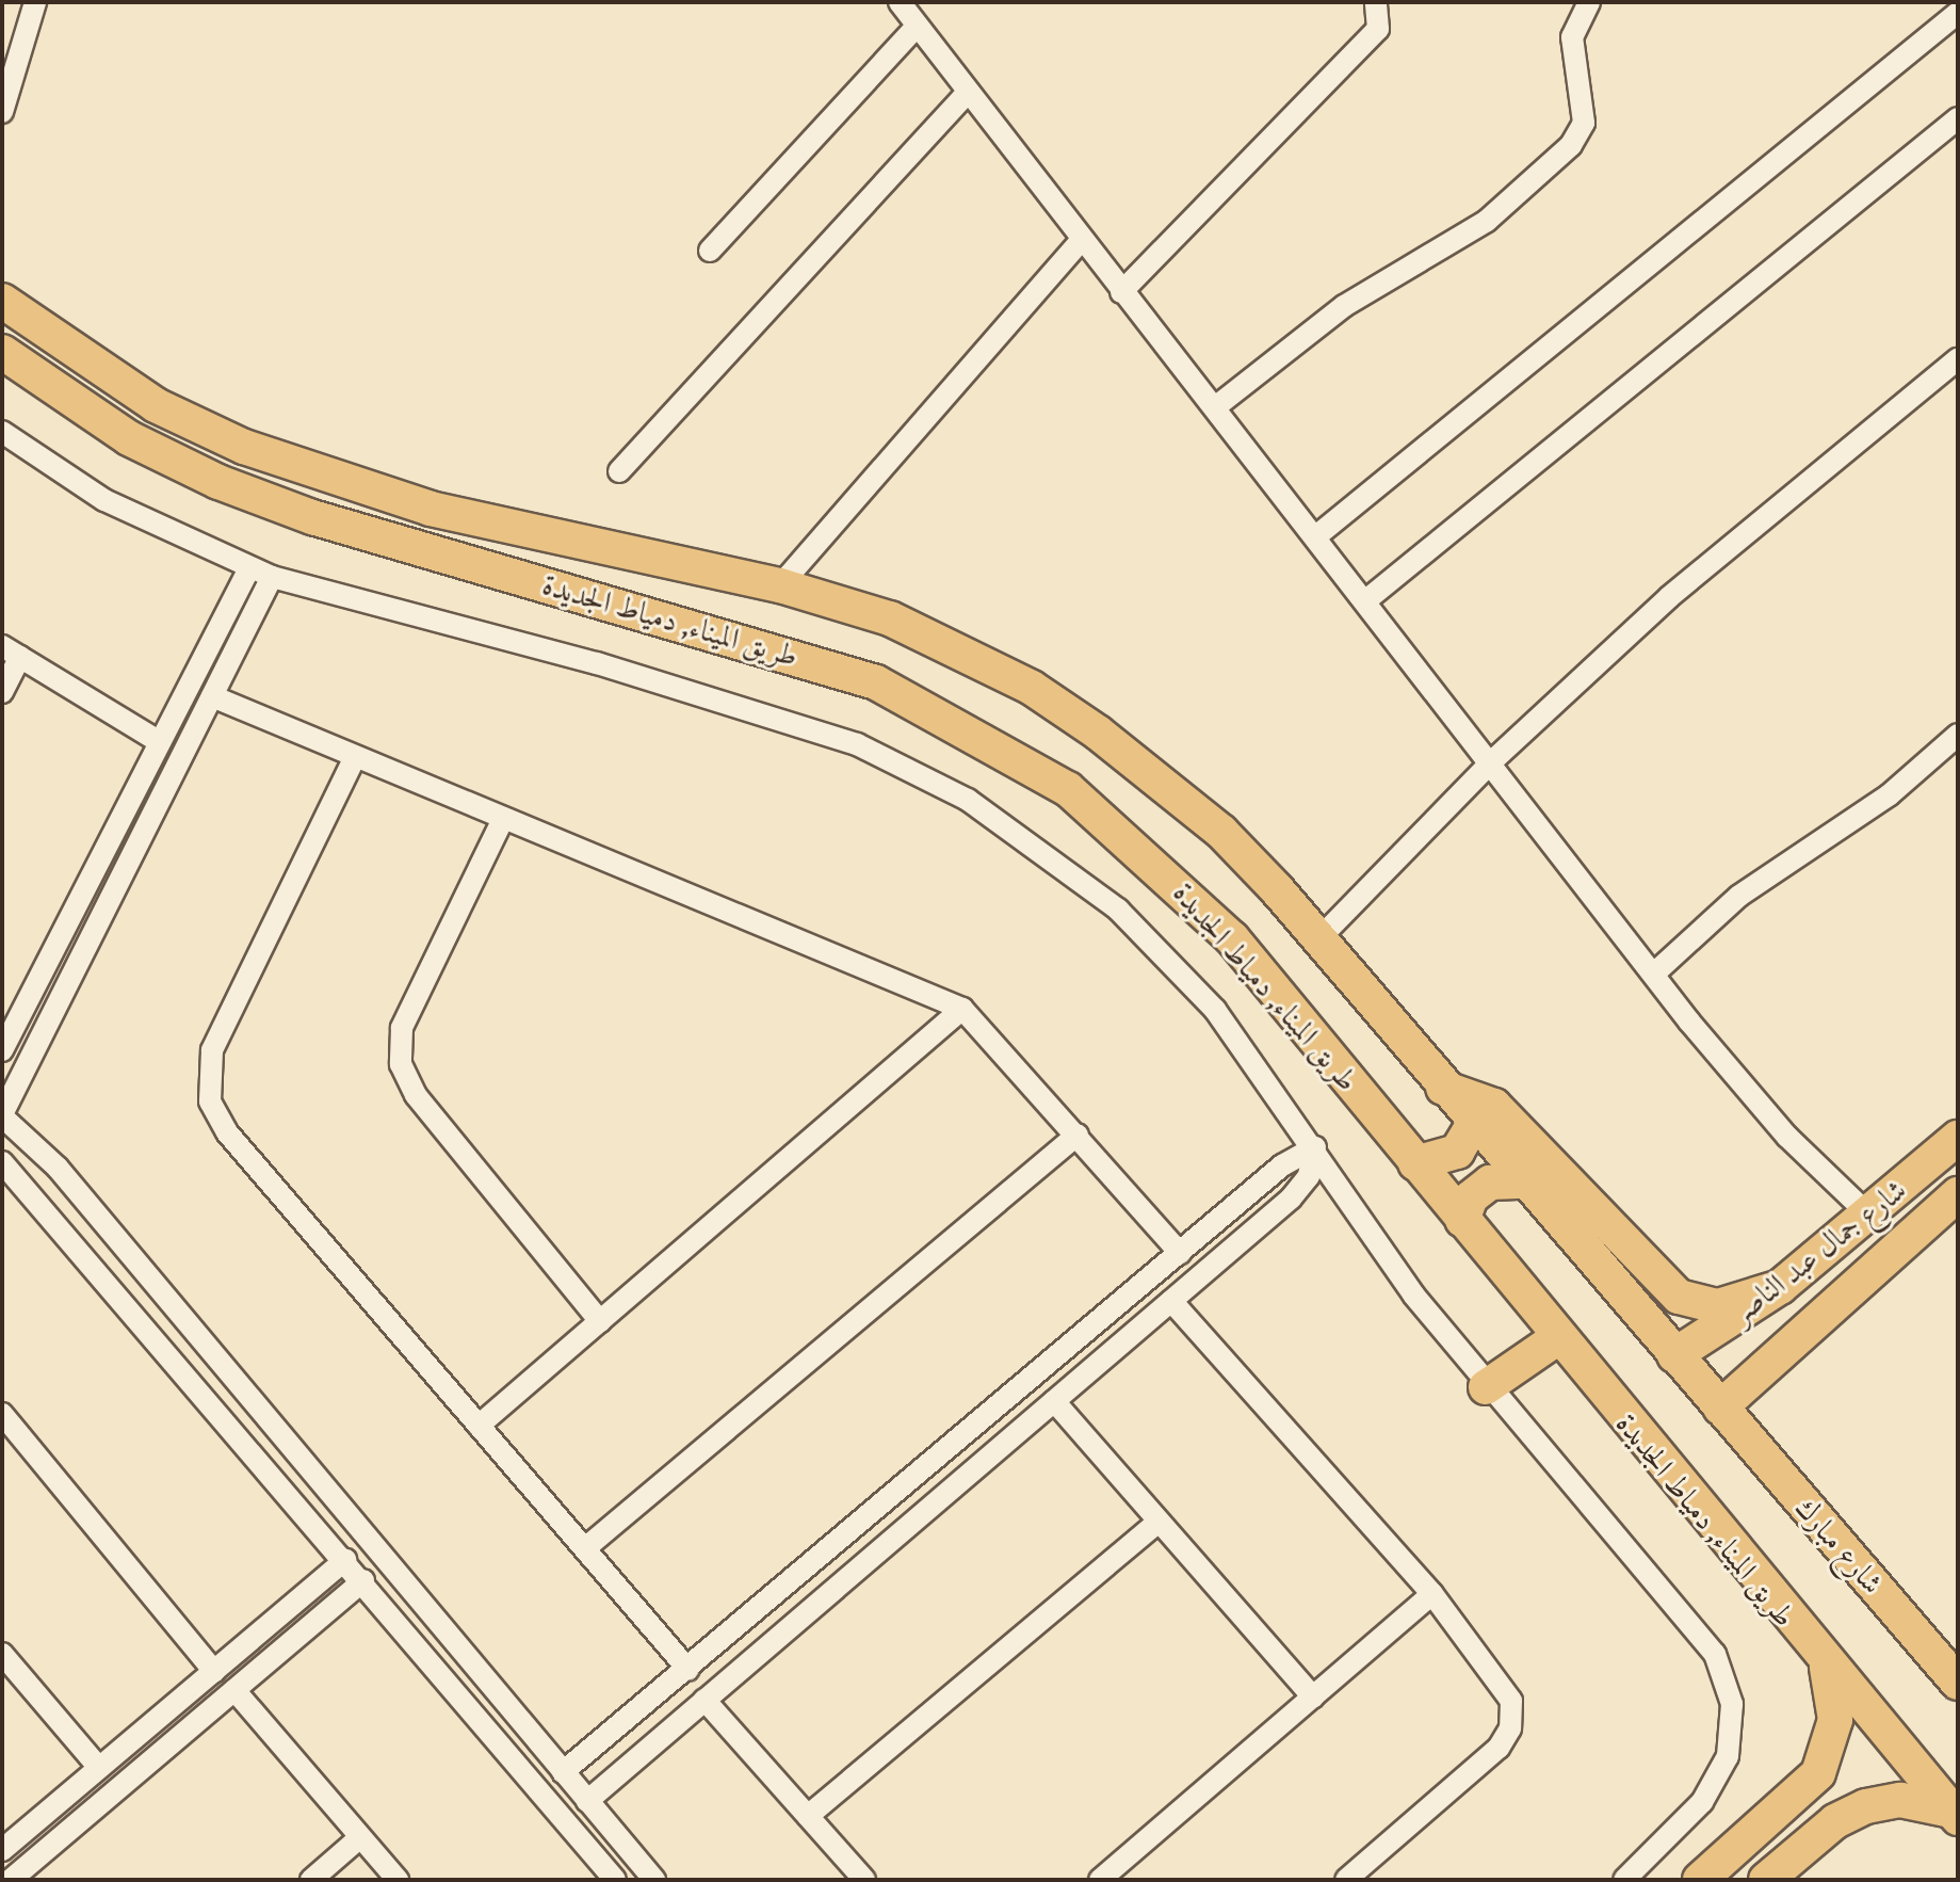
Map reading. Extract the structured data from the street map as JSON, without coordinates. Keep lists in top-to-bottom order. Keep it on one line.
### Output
{"streets":{"main road":["طريق الميناء, دمياط الجديدة","شارع جمال عبد الناصر","شارع مبارك"]},"crossings":[["طريق الميناء, دمياط الجديدة","شارع جمال عبد الناصر"],["طريق الميناء, دمياط الجديدة","شارع مبارك"],["شارع جمال عبد الناصر","شارع مبارك"]]}
